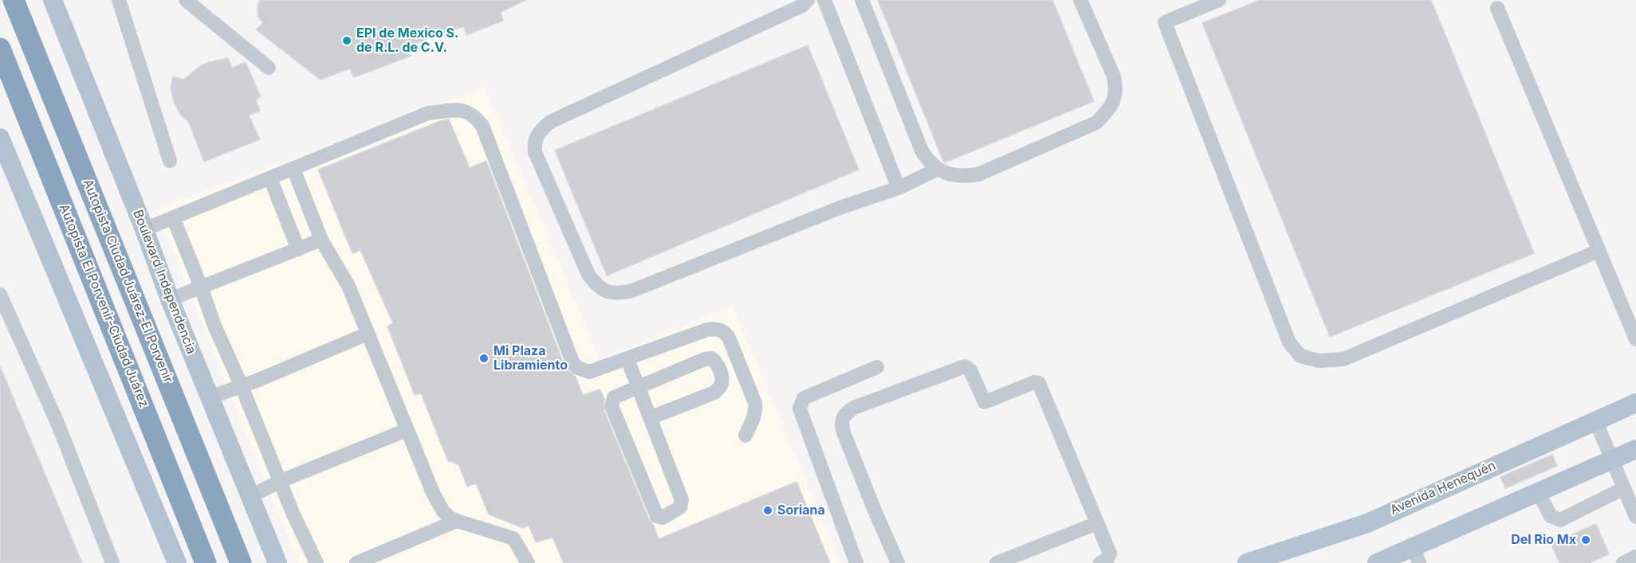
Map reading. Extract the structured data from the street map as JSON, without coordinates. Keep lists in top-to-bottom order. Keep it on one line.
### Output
{"streets":{"highway":["Autopista Ciudad Juárez-El Porvenir","Autopista El Porvenir-Ciudad Juárez"],"main road":["Boulevard Independencia","Avenida Henequén"]},"places":["EPI de Mexico S. de R.L. de C.V.","Mi Plaza Libramiento","Soriana","Del Rio Mx"]}
